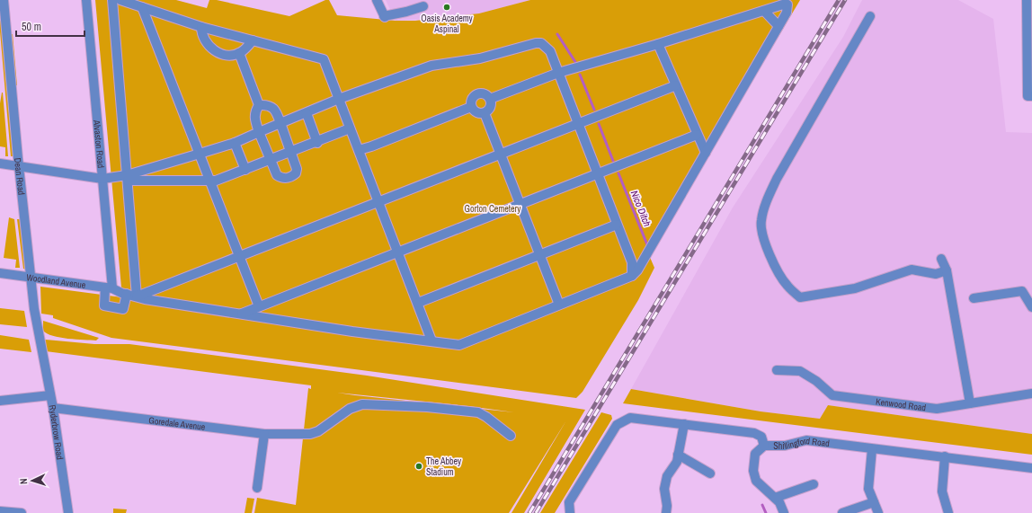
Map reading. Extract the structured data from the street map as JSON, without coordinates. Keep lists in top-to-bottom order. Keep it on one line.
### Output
{"streets":{"street":["Alvaston Road","Dean Road","Woodland Avenue","Kenwood Road","Goredale Avenue","Ryderbrow Road","Shillingford Road"]},"crossings":[["Alvaston Road","Woodland Avenue"],["Dean Road","Woodland Avenue"],["Dean Road","Ryderbrow Road"],["Goredale Avenue","Ryderbrow Road"]],"water":["Nico Ditch"],"parks":["Gorton Cemetery"],"places":["Oasis Academy Aspinal","The Abbey Stadium"],"scale_bar":"50 m","north":"left"}
